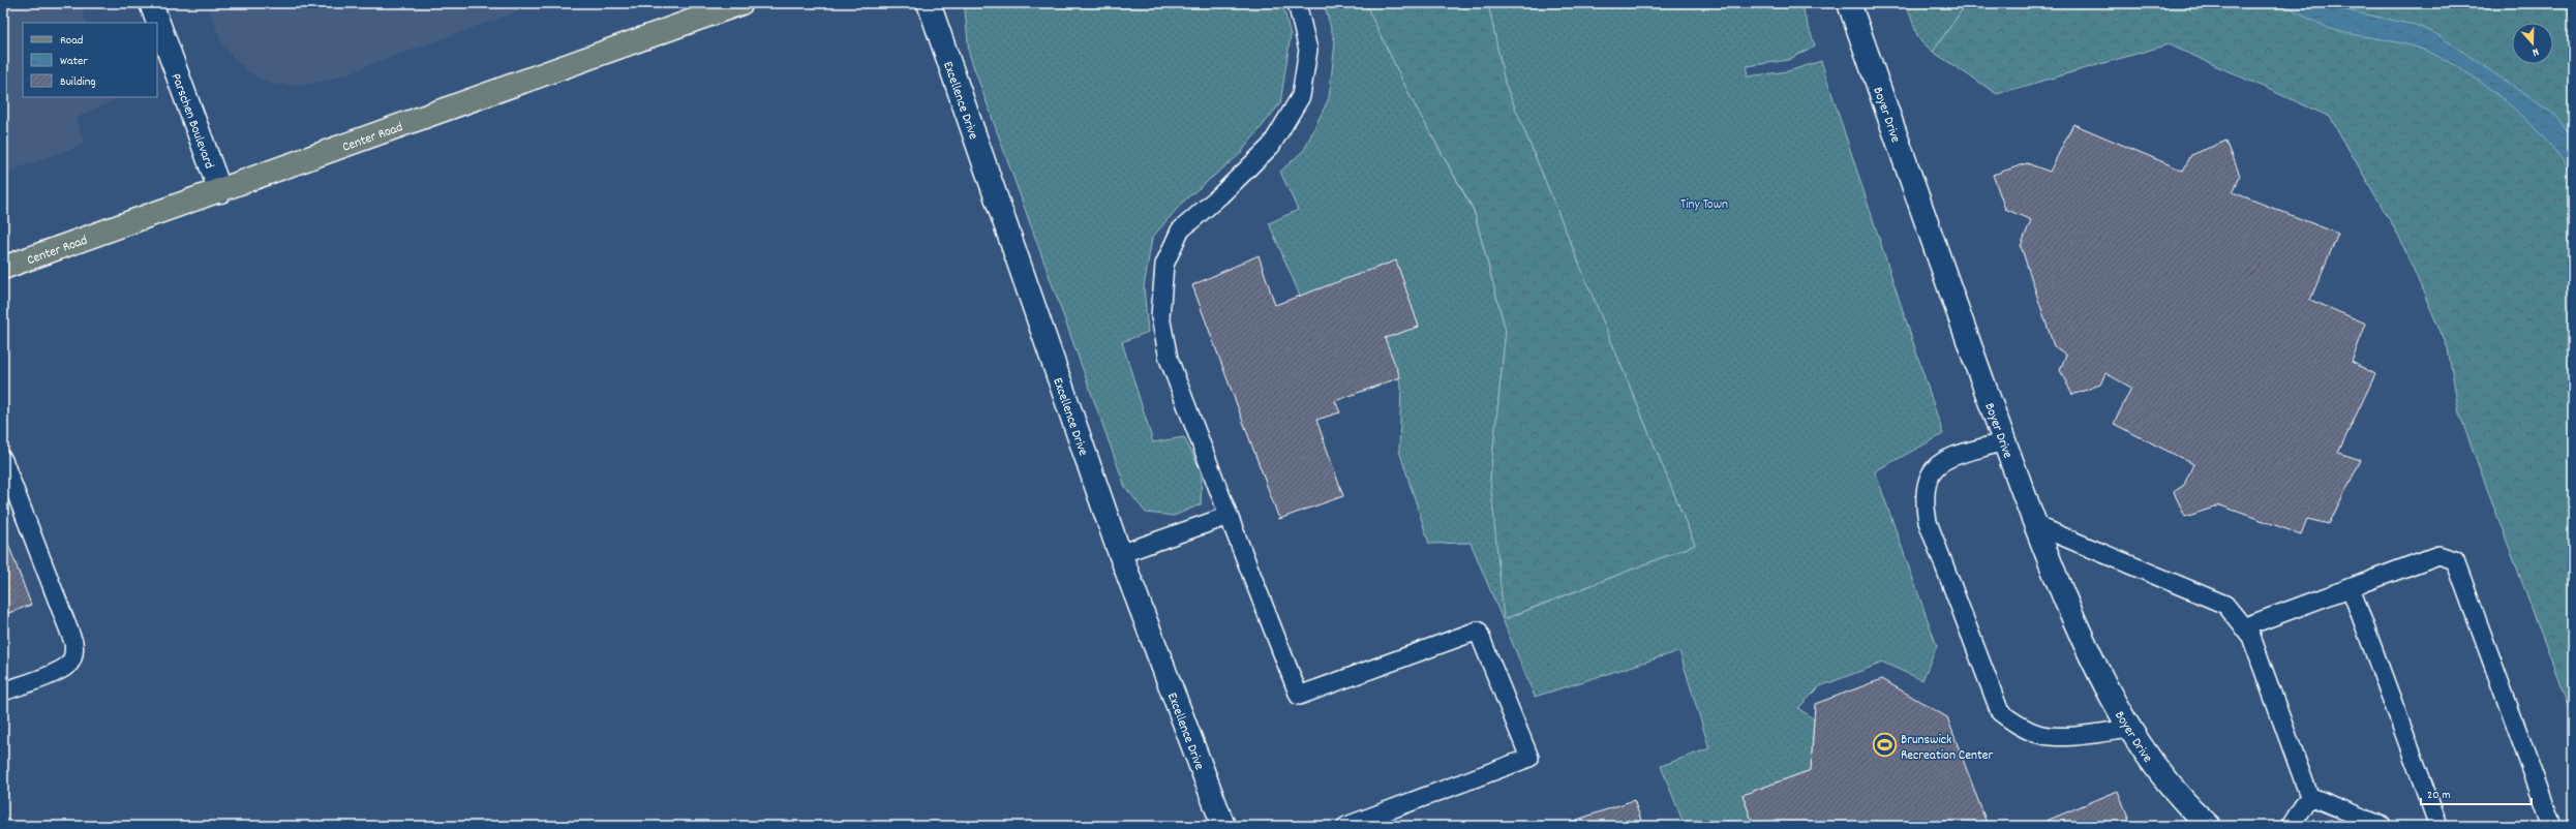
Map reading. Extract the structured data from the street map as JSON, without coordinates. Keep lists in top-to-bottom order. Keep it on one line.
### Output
{"streets":{"main road":["Center Road"],"street":["Excellence Drive","Boyer Drive","Parschen Boulevard"]},"crossings":[["Parschen Boulevard","Center Road"]],"parks":["Tiny Town"],"places":{"sports":["Brunswick Recreation Center"]},"legend":["Road","Water","Building"],"scale_bar":"20 m","north":"bottom"}
